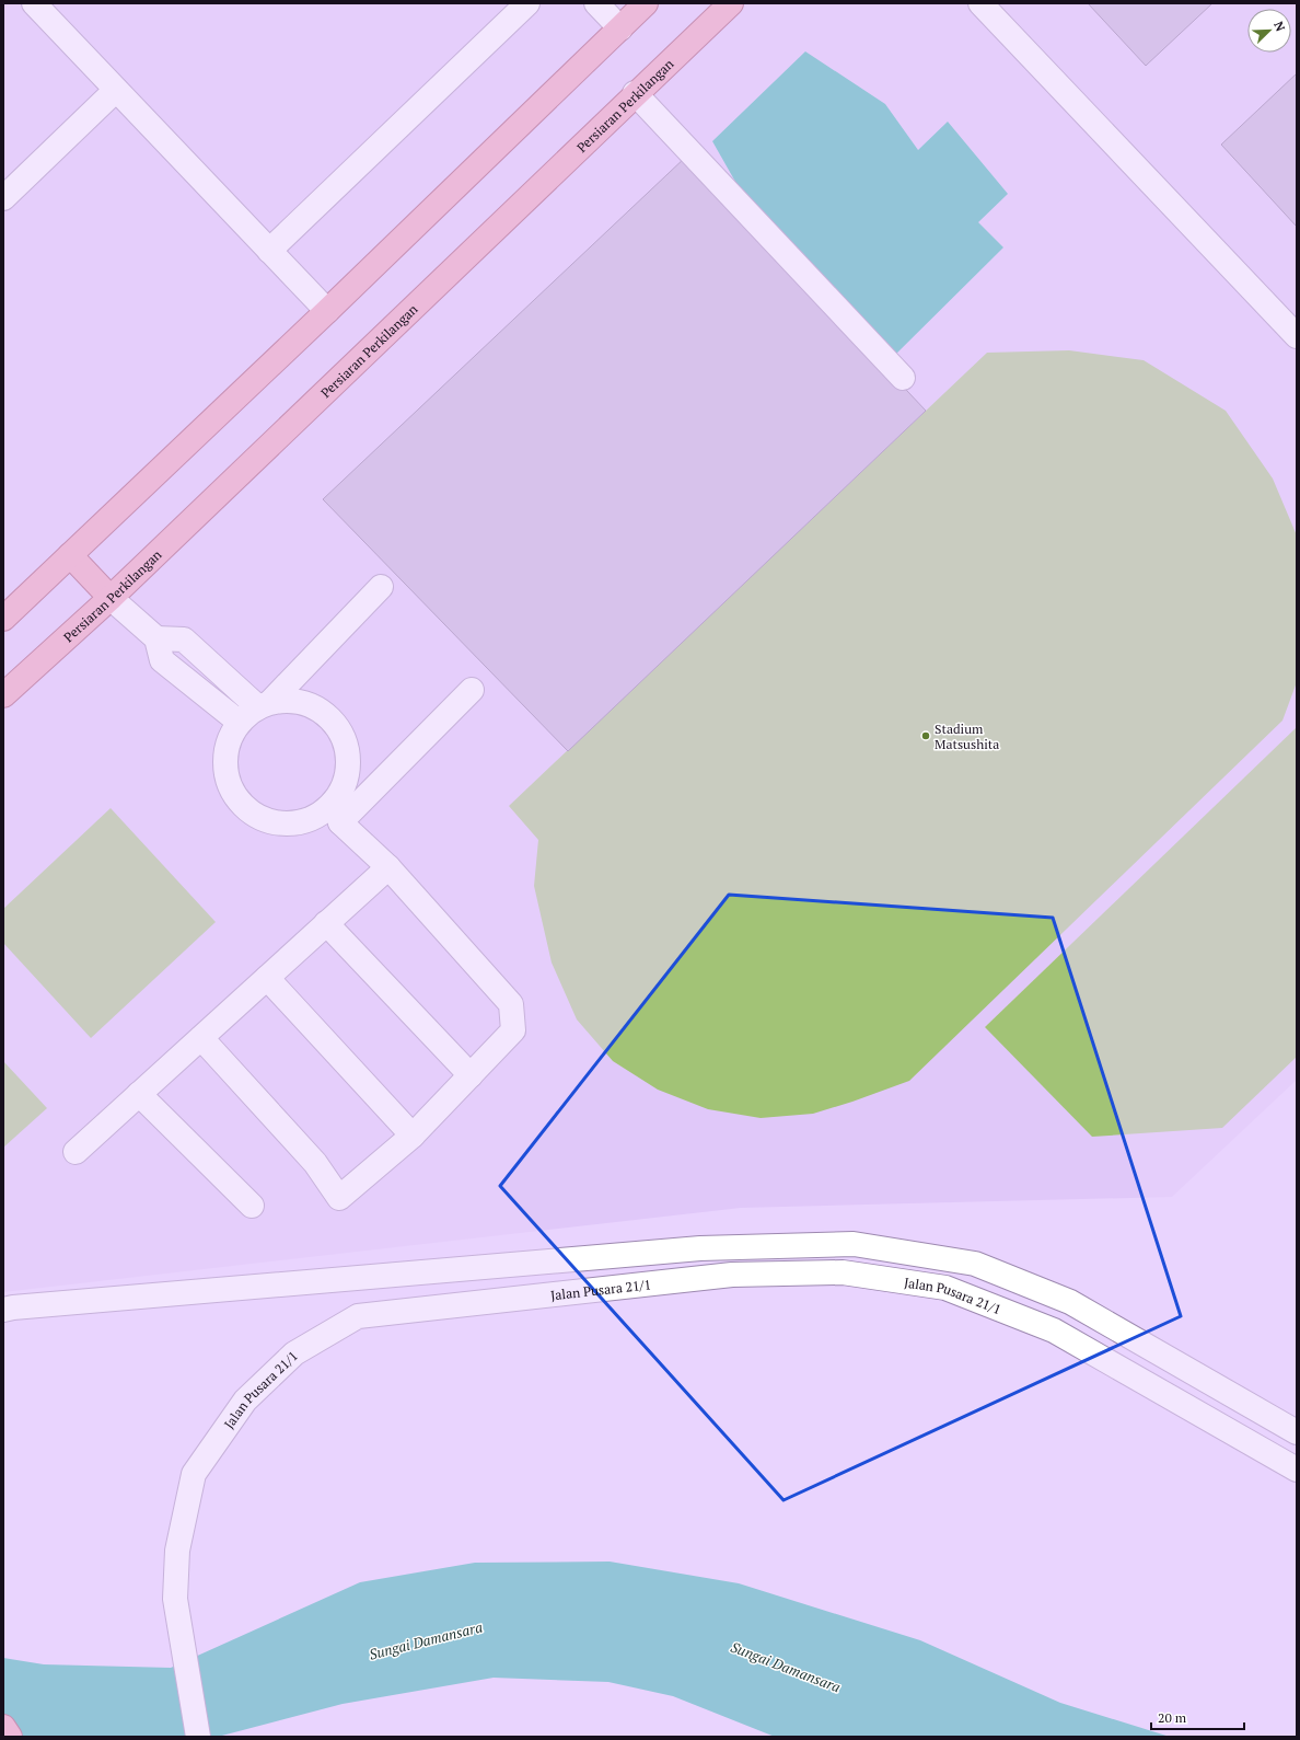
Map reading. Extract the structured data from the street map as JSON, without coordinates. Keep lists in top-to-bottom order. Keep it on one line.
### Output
{"streets":{"main road":["Persiaran Perkilangan"],"street":["Jalan Pusara 21/1"]},"water":["Sungai Damansara"],"places":["Stadium Matsushita"],"scale_bar":"20 m","north":"top right"}
